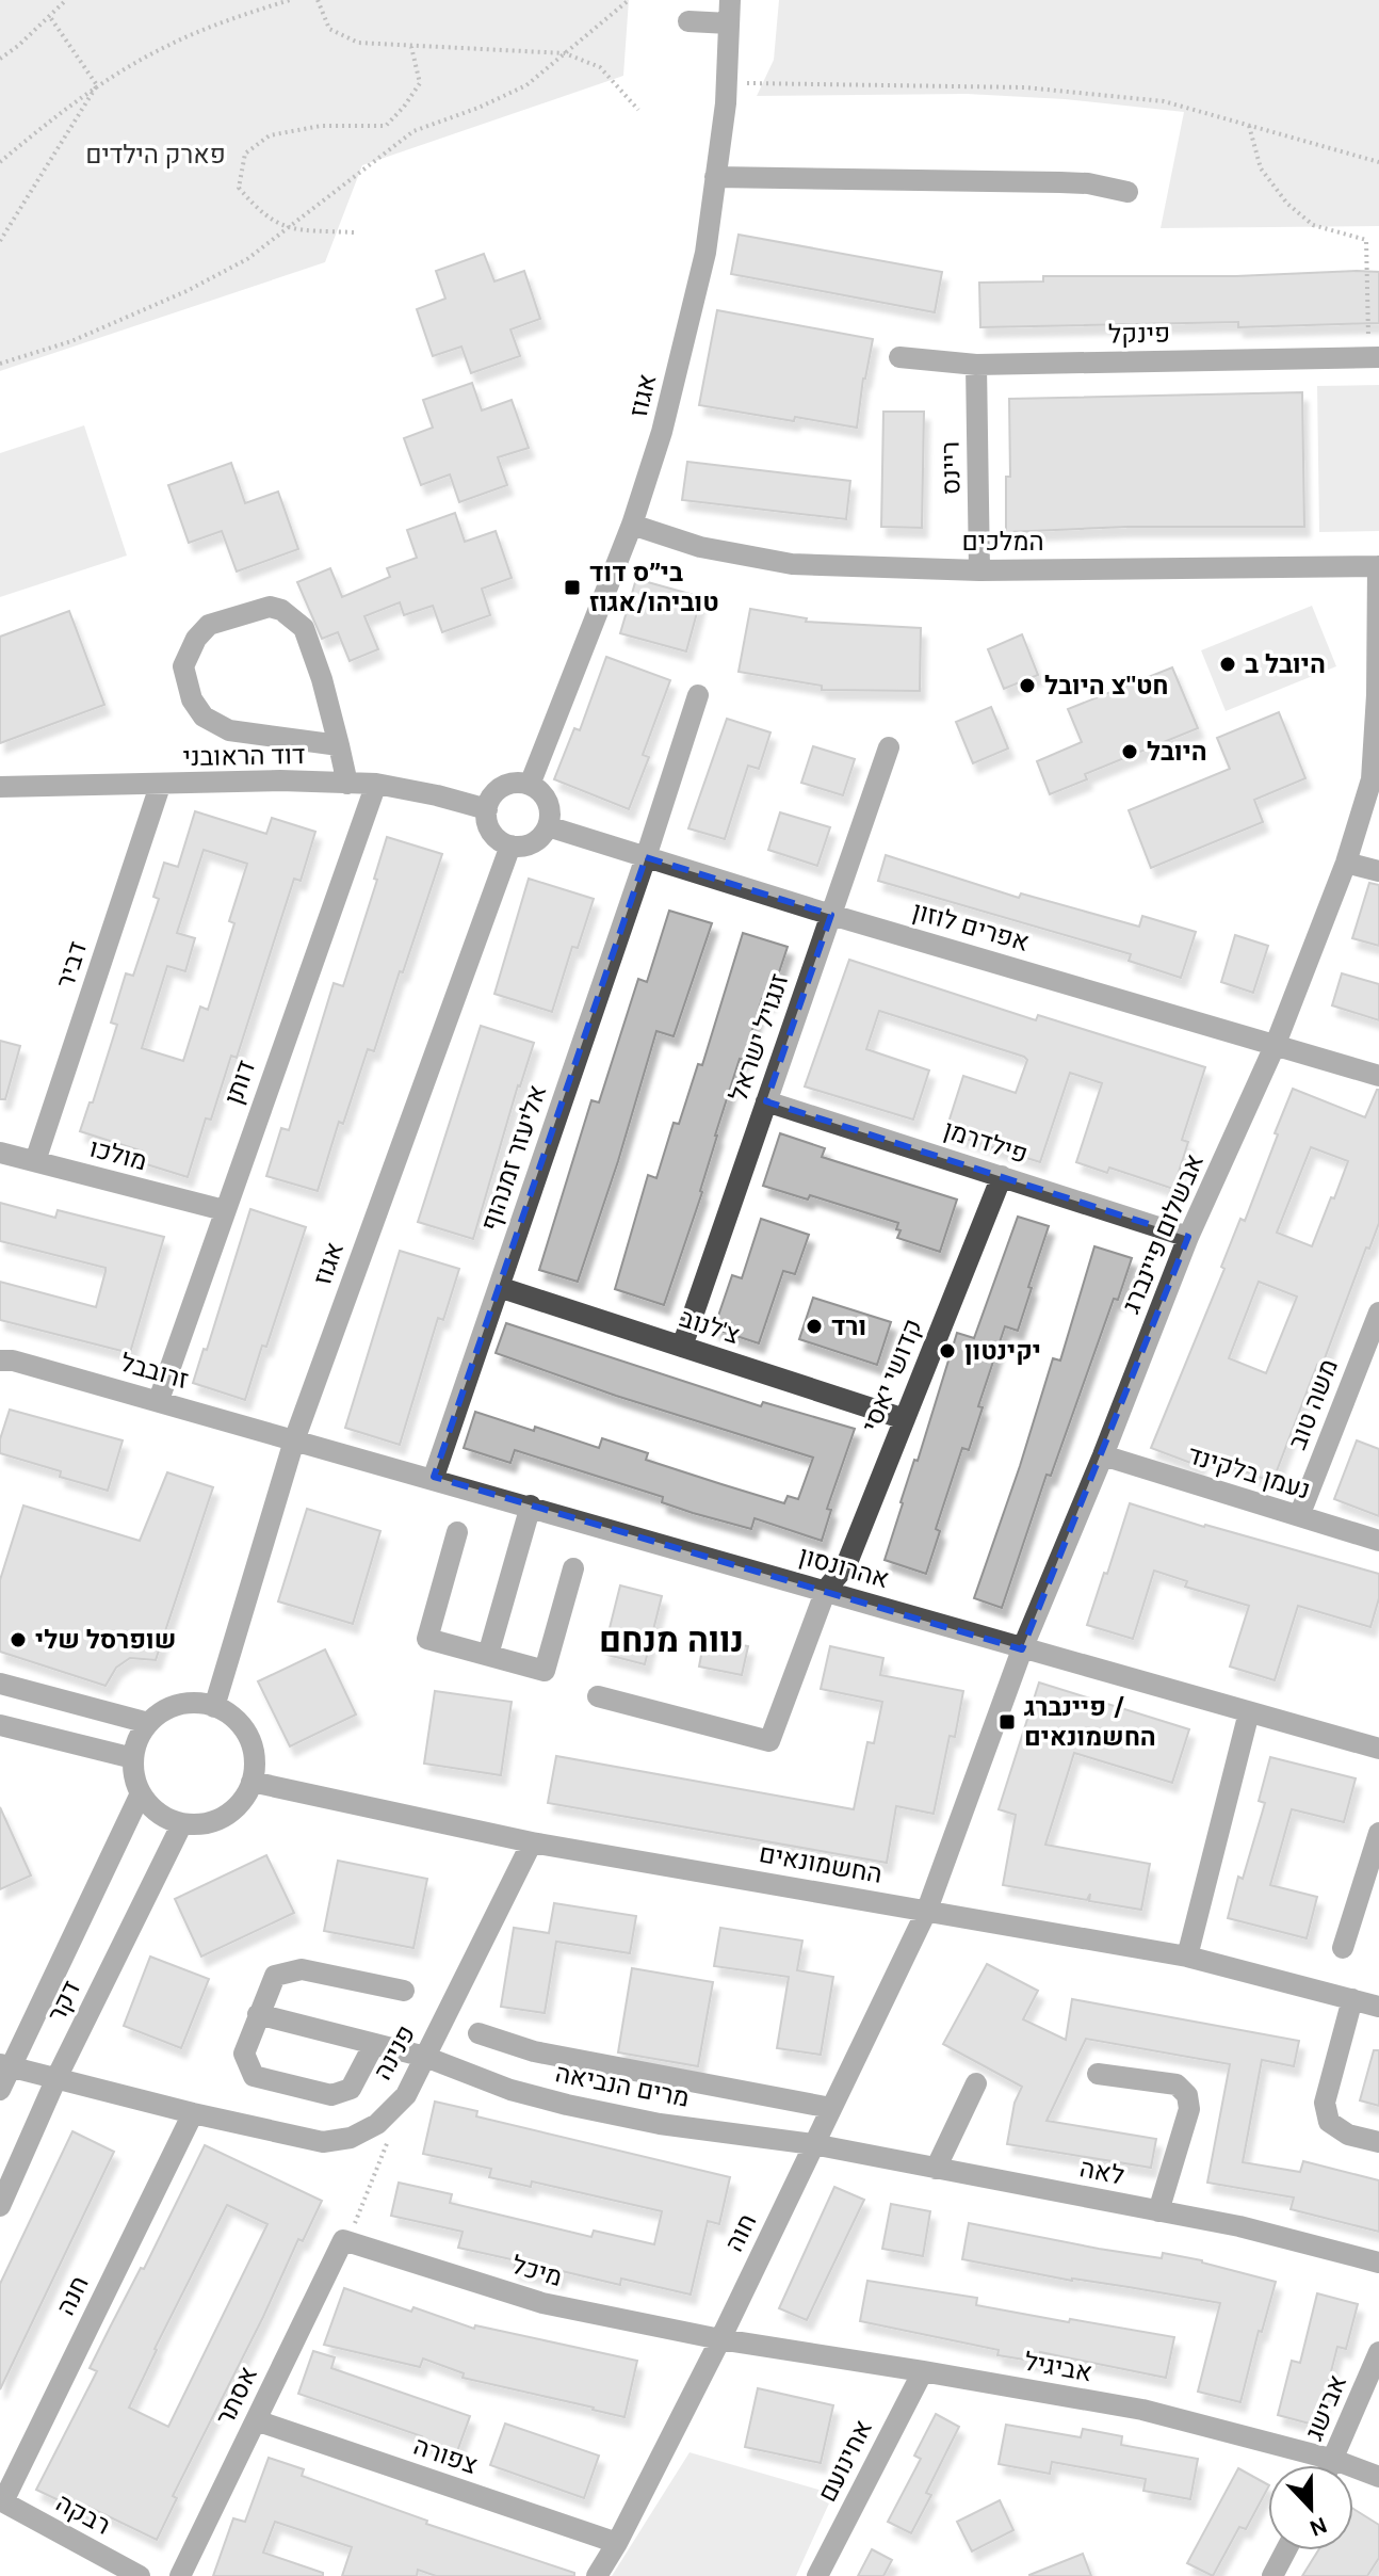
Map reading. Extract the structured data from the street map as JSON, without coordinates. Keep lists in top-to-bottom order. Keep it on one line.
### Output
{"streets":{"street":["פינקל","אגוז","ריינס","המלכים","דוד הראובני","אפרים לוזון","דביר","זנגויל ישראל","דותן","פילדרמן","מולכו","אליעזר זמנהוף","אבשלום פיינברג","צ'לנוב","זרובבל","קדושי יאסי","משה טוב","נעמן בלקינד","אהרונסון","החשמונאים","דקר","פנינה","מרים הנביאה","לאה","חוה","מיכל","חנה","אביגיל","אסתר","אבישג","צפורה","אחינועם","רבקה"]},"crossings":[["פינקל","ריינס"],["אגוז","המלכים"],["אגוז","דוד הראובני"],["אגוז","אפרים לוזון"],["אגוז","זרובבל"],["אגוז","אהרונסון"],["אגוז","החשמונאים"],["אגוז","דקר"],["ריינס","המלכים"],["המלכים","אבשלום פיינברג"],["דוד הראובני","אפרים לוזון"],["דוד הראובני","דביר"],["דוד הראובני","דותן"],["אפרים לוזון","זנגויל ישראל"],["אפרים לוזון","אליעזר זמנהוף"],["אפרים לוזון","אבשלום פיינברג"],["דביר","מולכו"],["זנגויל ישראל","פילדרמן"],["זנגויל ישראל","צ'לנוב"],["דותן","מולכו"],["דותן","זרובבל"],["פילדרמן","אבשלום פיינברג"],["פילדרמן","קדושי יאסי"],["אליעזר זמנהוף","צ'לנוב"],["אליעזר זמנהוף","אהרונסון"],["אבשלום פיינברג","נעמן בלקינד"],["אבשלום פיינברג","אהרונסון"],["אבשלום פיינברג","החשמונאים"],["אבשלום פיינברג","חוה"],["צ'לנוב","קדושי יאסי"],["זרובבל","אהרונסון"],["קדושי יאסי","אהרונסון"],["משה טוב","נעמן בלקינד"],["החשמונאים","דקר"],["החשמונאים","פנינה"],["החשמונאים","חוה"],["דקר","פנינה"],["פנינה","מרים הנביאה"],["פנינה","חנה"],["מרים הנביאה","לאה"],["מרים הנביאה","חוה"],["לאה","חוה"],["חוה","מיכל"],["חוה","אביגיל"],["חוה","צפורה"],["מיכל","אביגיל"],["מיכל","אסתר"],["חנה","רבקה"],["אביגיל","אבישג"],["אביגיל","אחינועם"],["אסתר","צפורה"]],"districts":["נווה מנחם"],"parks":["פארק הילדים"],"places":{"transit":["בי״ס דוד טוביהו/אגוז","פיינברג / החשמונאים"],"other":["היובל ב","חט\"צ היובל","היובל","ורד","יקינטון","שופרסל שלי"]},"north":"bottom"}
